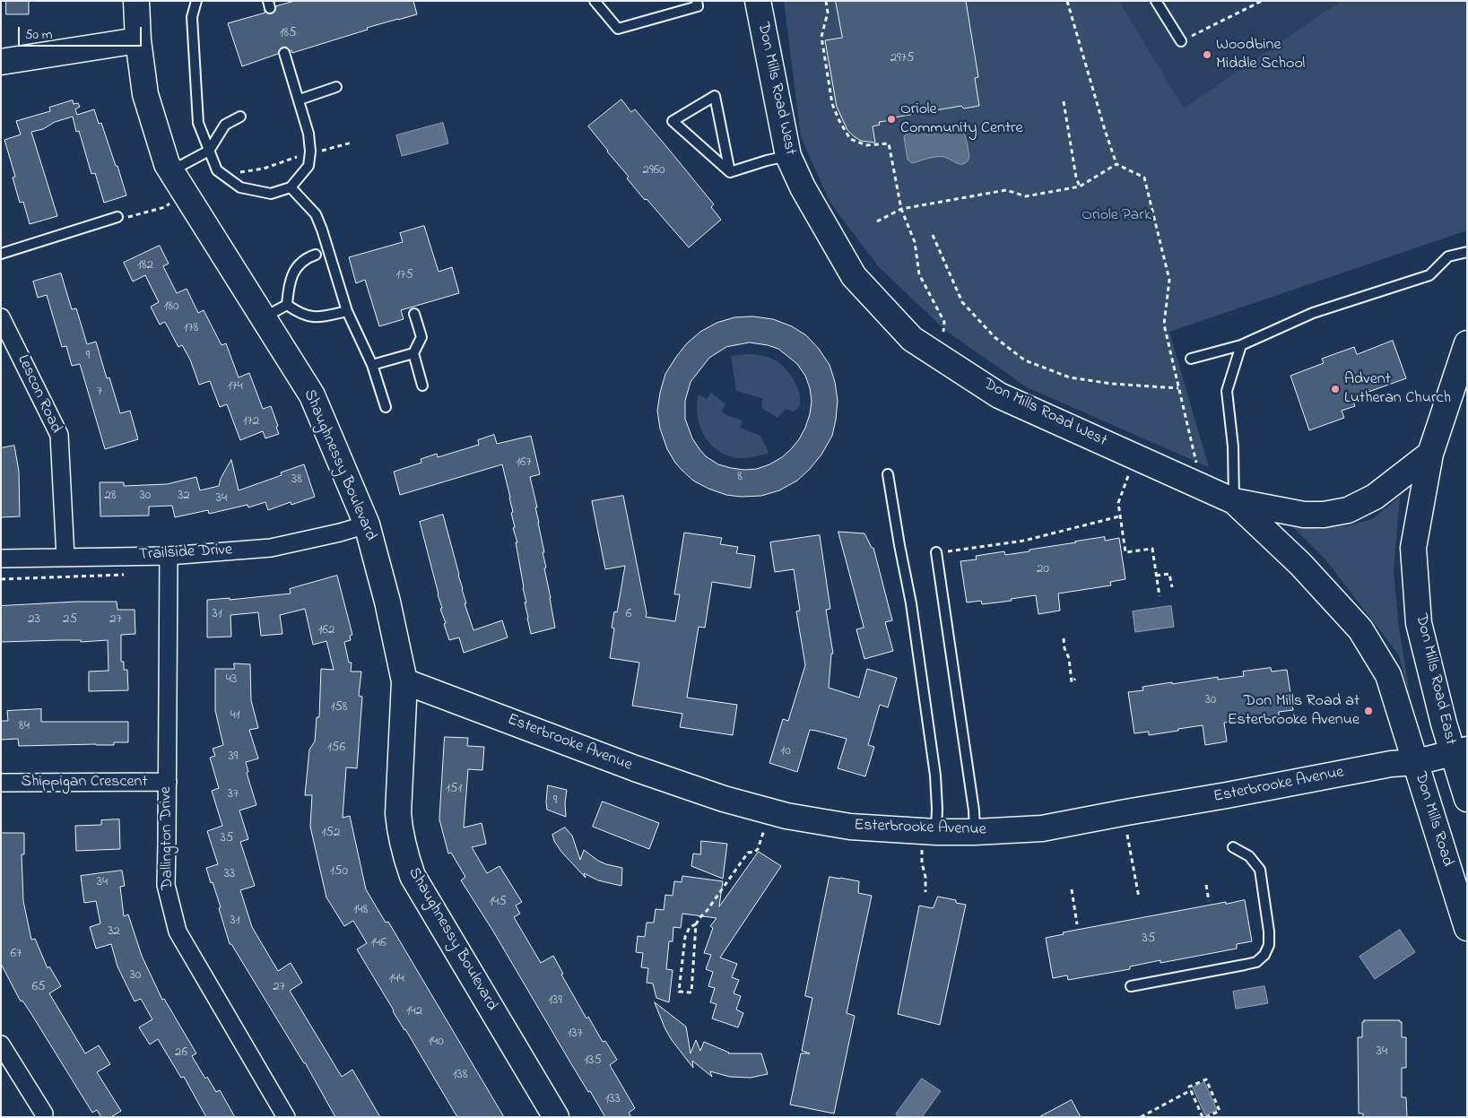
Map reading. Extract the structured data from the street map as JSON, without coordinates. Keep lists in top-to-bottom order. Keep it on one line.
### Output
{"streets":{"street":["Don Mills Road West","Lescon Road","Shaughnessy Boulevard","Trailside Drive","Don Mills Road East","Esterbrooke Avenue","Shippigan Crescent","Don Mills Road","Dallington Drive"]},"crossings":[["Don Mills Road West","Esterbrooke Avenue"],["Don Mills Road West","Don Mills Road"],["Lescon Road","Trailside Drive"],["Shaughnessy Boulevard","Trailside Drive"],["Shaughnessy Boulevard","Esterbrooke Avenue"],["Trailside Drive","Dallington Drive"],["Don Mills Road East","Esterbrooke Avenue"],["Esterbrooke Avenue","Don Mills Road"],["Shippigan Crescent","Dallington Drive"]],"parks":["Oriole Park"],"places":["Woodbine Middle School","Oriole Community Centre","Advent Lutheran Church","Don Mills Road at Esterbrooke Avenue"],"house_numbers":["185","2975","2960","182","175","180","178","9","174","7","172","167","8","38","28","30","32","34","20","31","6","23","25","27","162","43","30","158","41","84","156","10","39","151","37","9","152","35","150","33","34","145","148","31","32","35","146","67","30","144","65","27","139","142","137","140","34","26","135","138","133"],"scale_bar":"50 m"}
